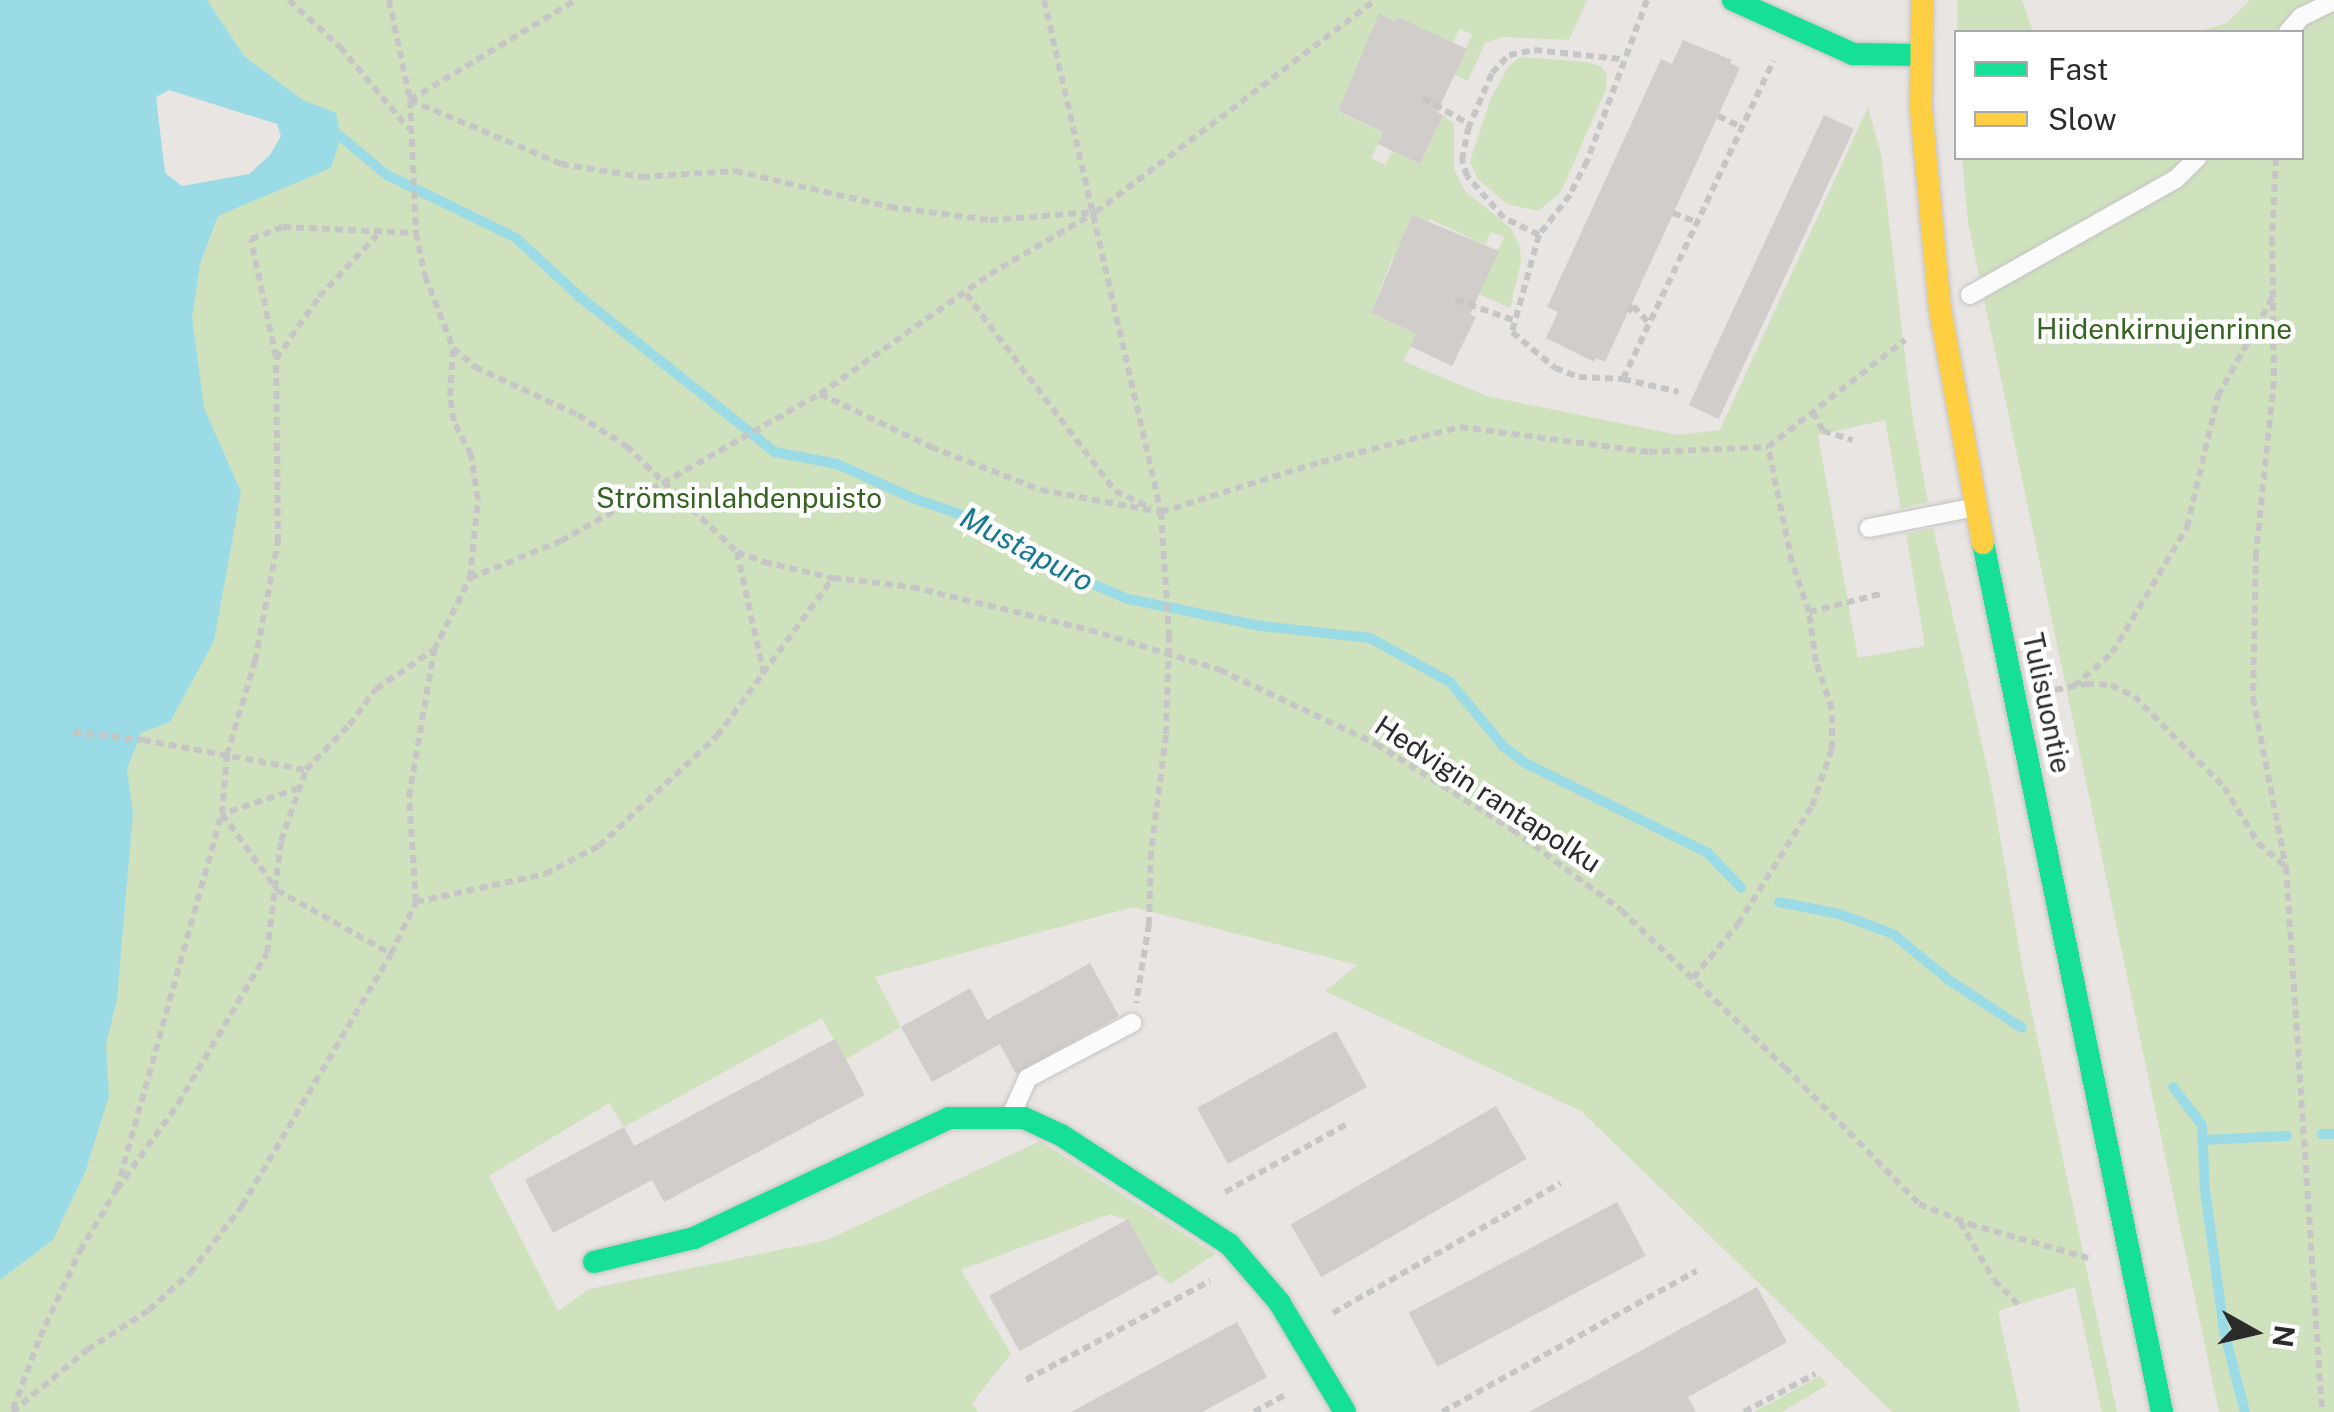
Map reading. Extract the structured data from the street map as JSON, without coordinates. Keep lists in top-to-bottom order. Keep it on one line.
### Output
{"streets":{"main road":["Tulisuontie"],"path":["Hedvigin rantapolku"]},"water":["Mustapuro"],"parks":["Hiidenkirnujenrinne","Strömsinlahdenpuisto"],"legend":["Fast","Slow"],"north":"right"}
